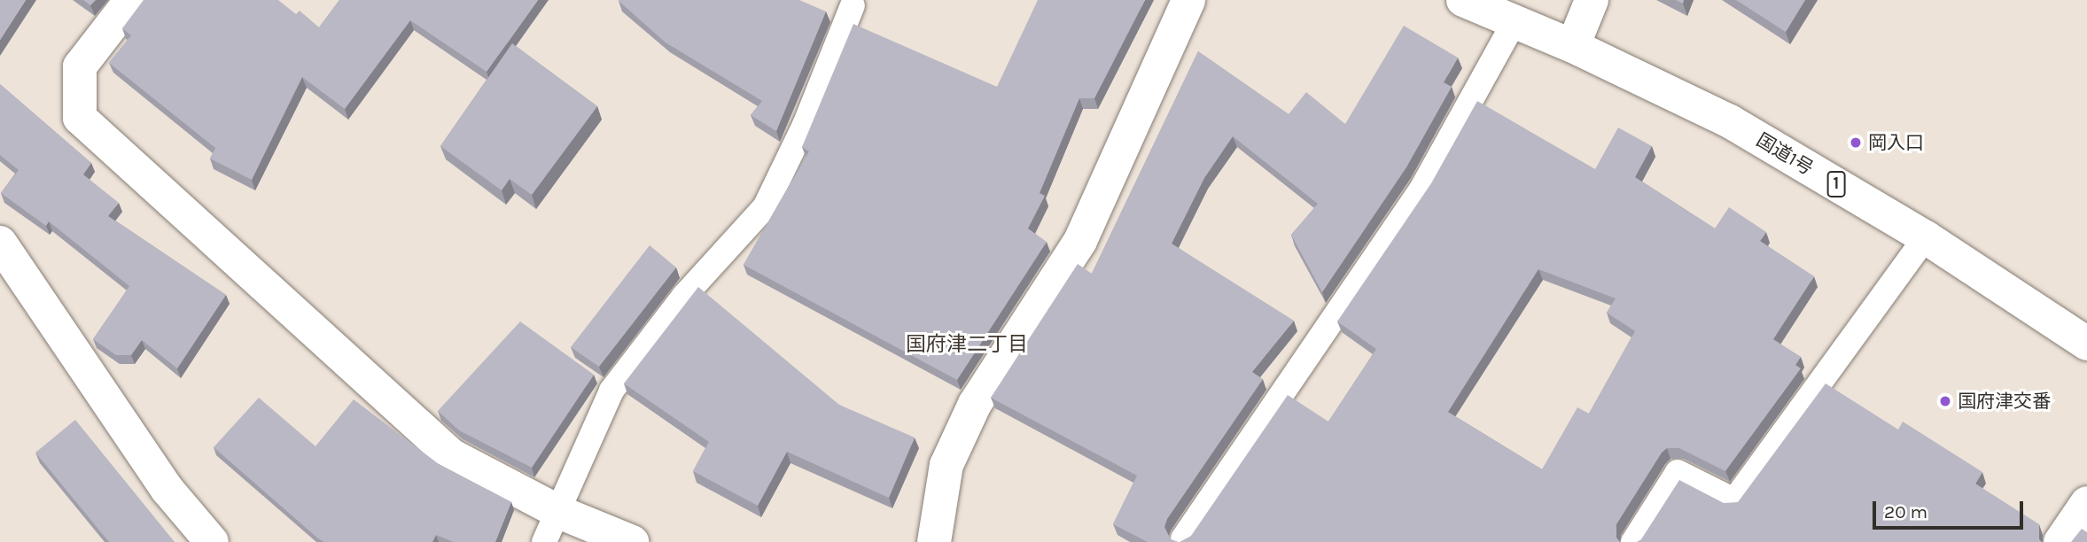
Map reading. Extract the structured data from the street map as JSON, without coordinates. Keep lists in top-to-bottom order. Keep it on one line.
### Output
{"streets":{"main road":["国道1号","1"]},"districts":["国府津二丁目"],"places":["岡入口","国府津交番"],"scale_bar":"20 m"}
